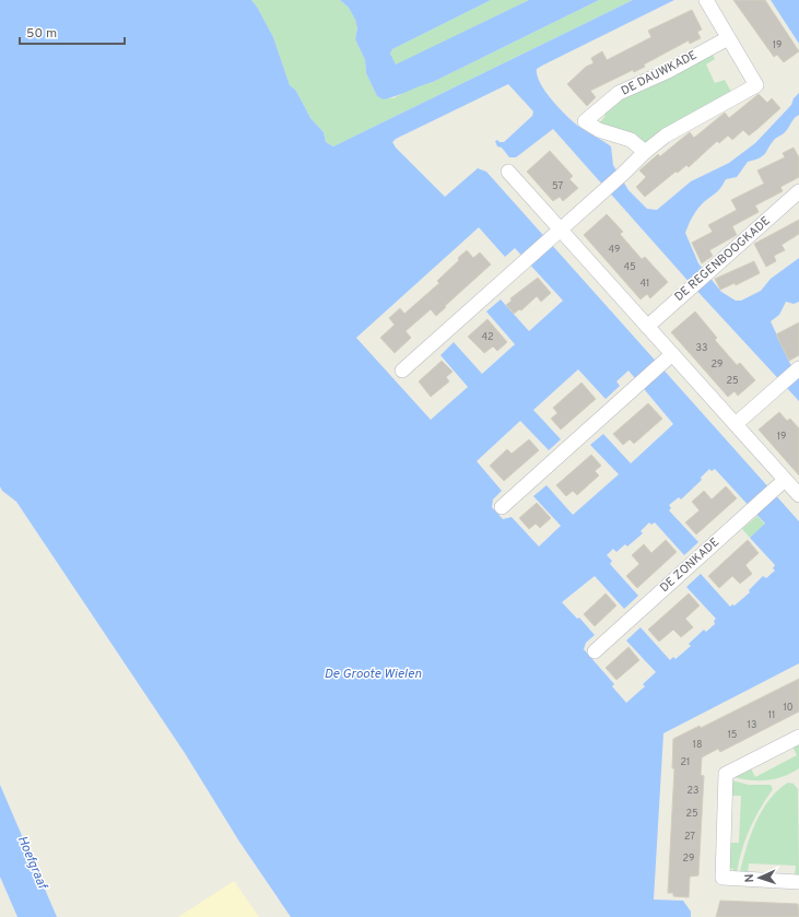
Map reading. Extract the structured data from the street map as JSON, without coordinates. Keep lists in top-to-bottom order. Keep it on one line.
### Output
{"streets":{"street":["DE DAUWKADE","DE REGENBOOGKADE","DE ZONKADE"]},"water":["De Groote Wielen","Hoefgraaf"],"house_numbers":["19","57","49","45","41","42","33","29","25","19","10","11","13","15","18","21","23","25","27","29"],"scale_bar":"50 m","north":"left"}
